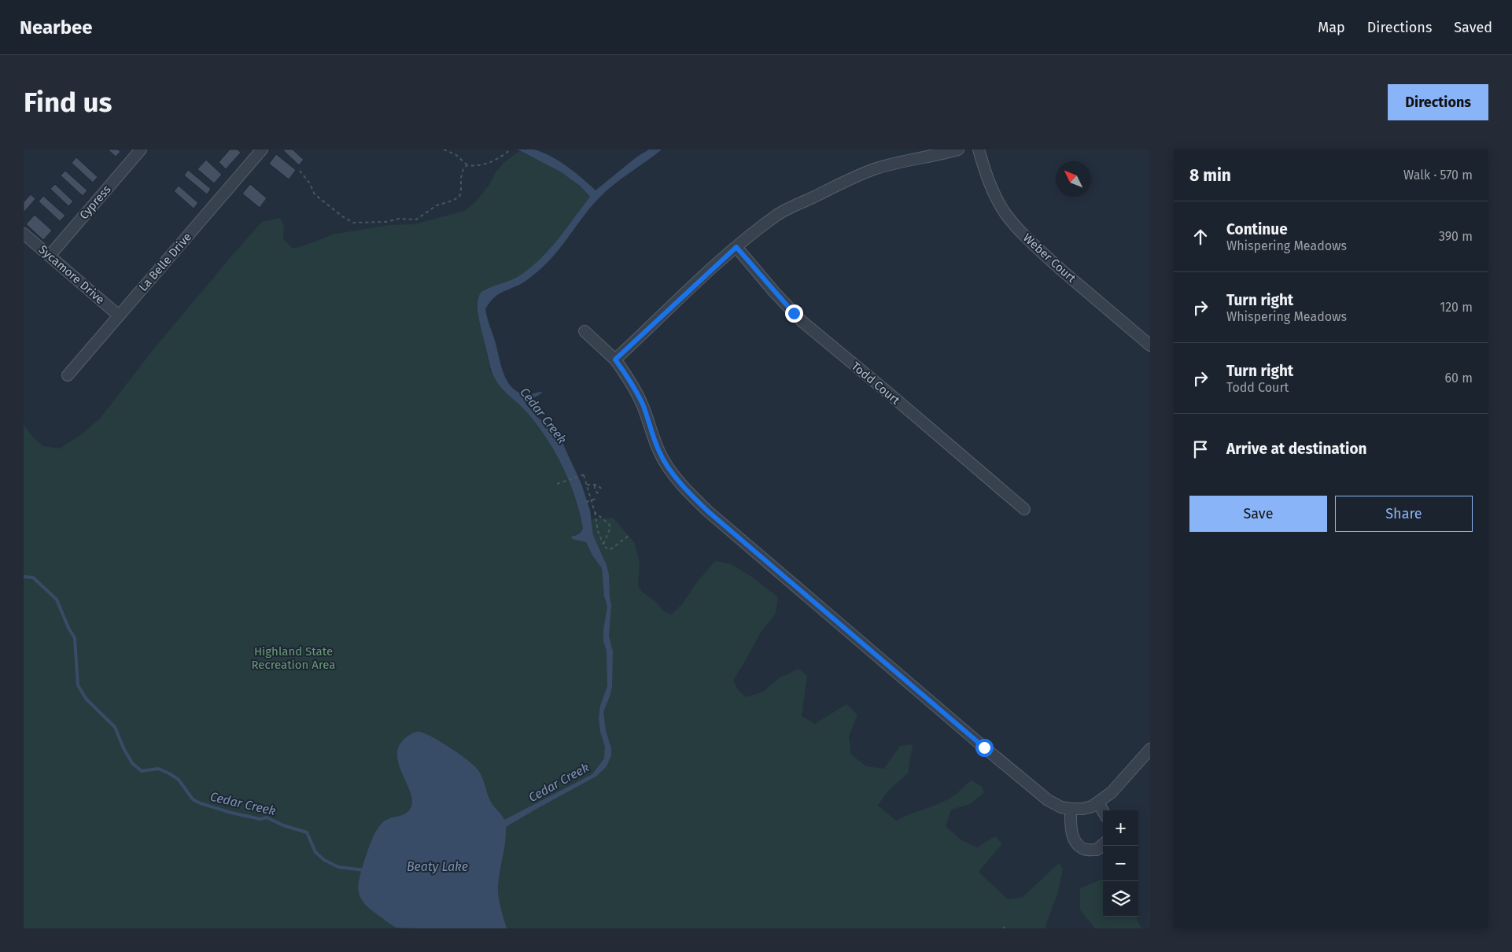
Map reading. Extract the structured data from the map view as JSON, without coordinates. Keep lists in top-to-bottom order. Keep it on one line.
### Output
{"streets":{"street":["Cypress","Weber Court","La Belle Drive","Sycamore Drive","Todd Court"]},"crossings":[["Cypress","Sycamore Drive"],["La Belle Drive","Sycamore Drive"]],"water":["Cedar Creek","Beaty Lake"],"parks":["Highland State Recreation Area"],"north":"top left","page":{"header":"Nearbee","nav":["Map","Directions","Saved"],"buttons":["Directions",["Save","Share"]],"title":"Find us","heading":["8 min","Walk · 570 m"],"list":[["Continue","Whispering Meadows","390 m"],["Turn right","Whispering Meadows","120 m"],["Turn right","Todd Court","60 m"],"Arrive at destination"],"map_buttons":["+","−"]}}
